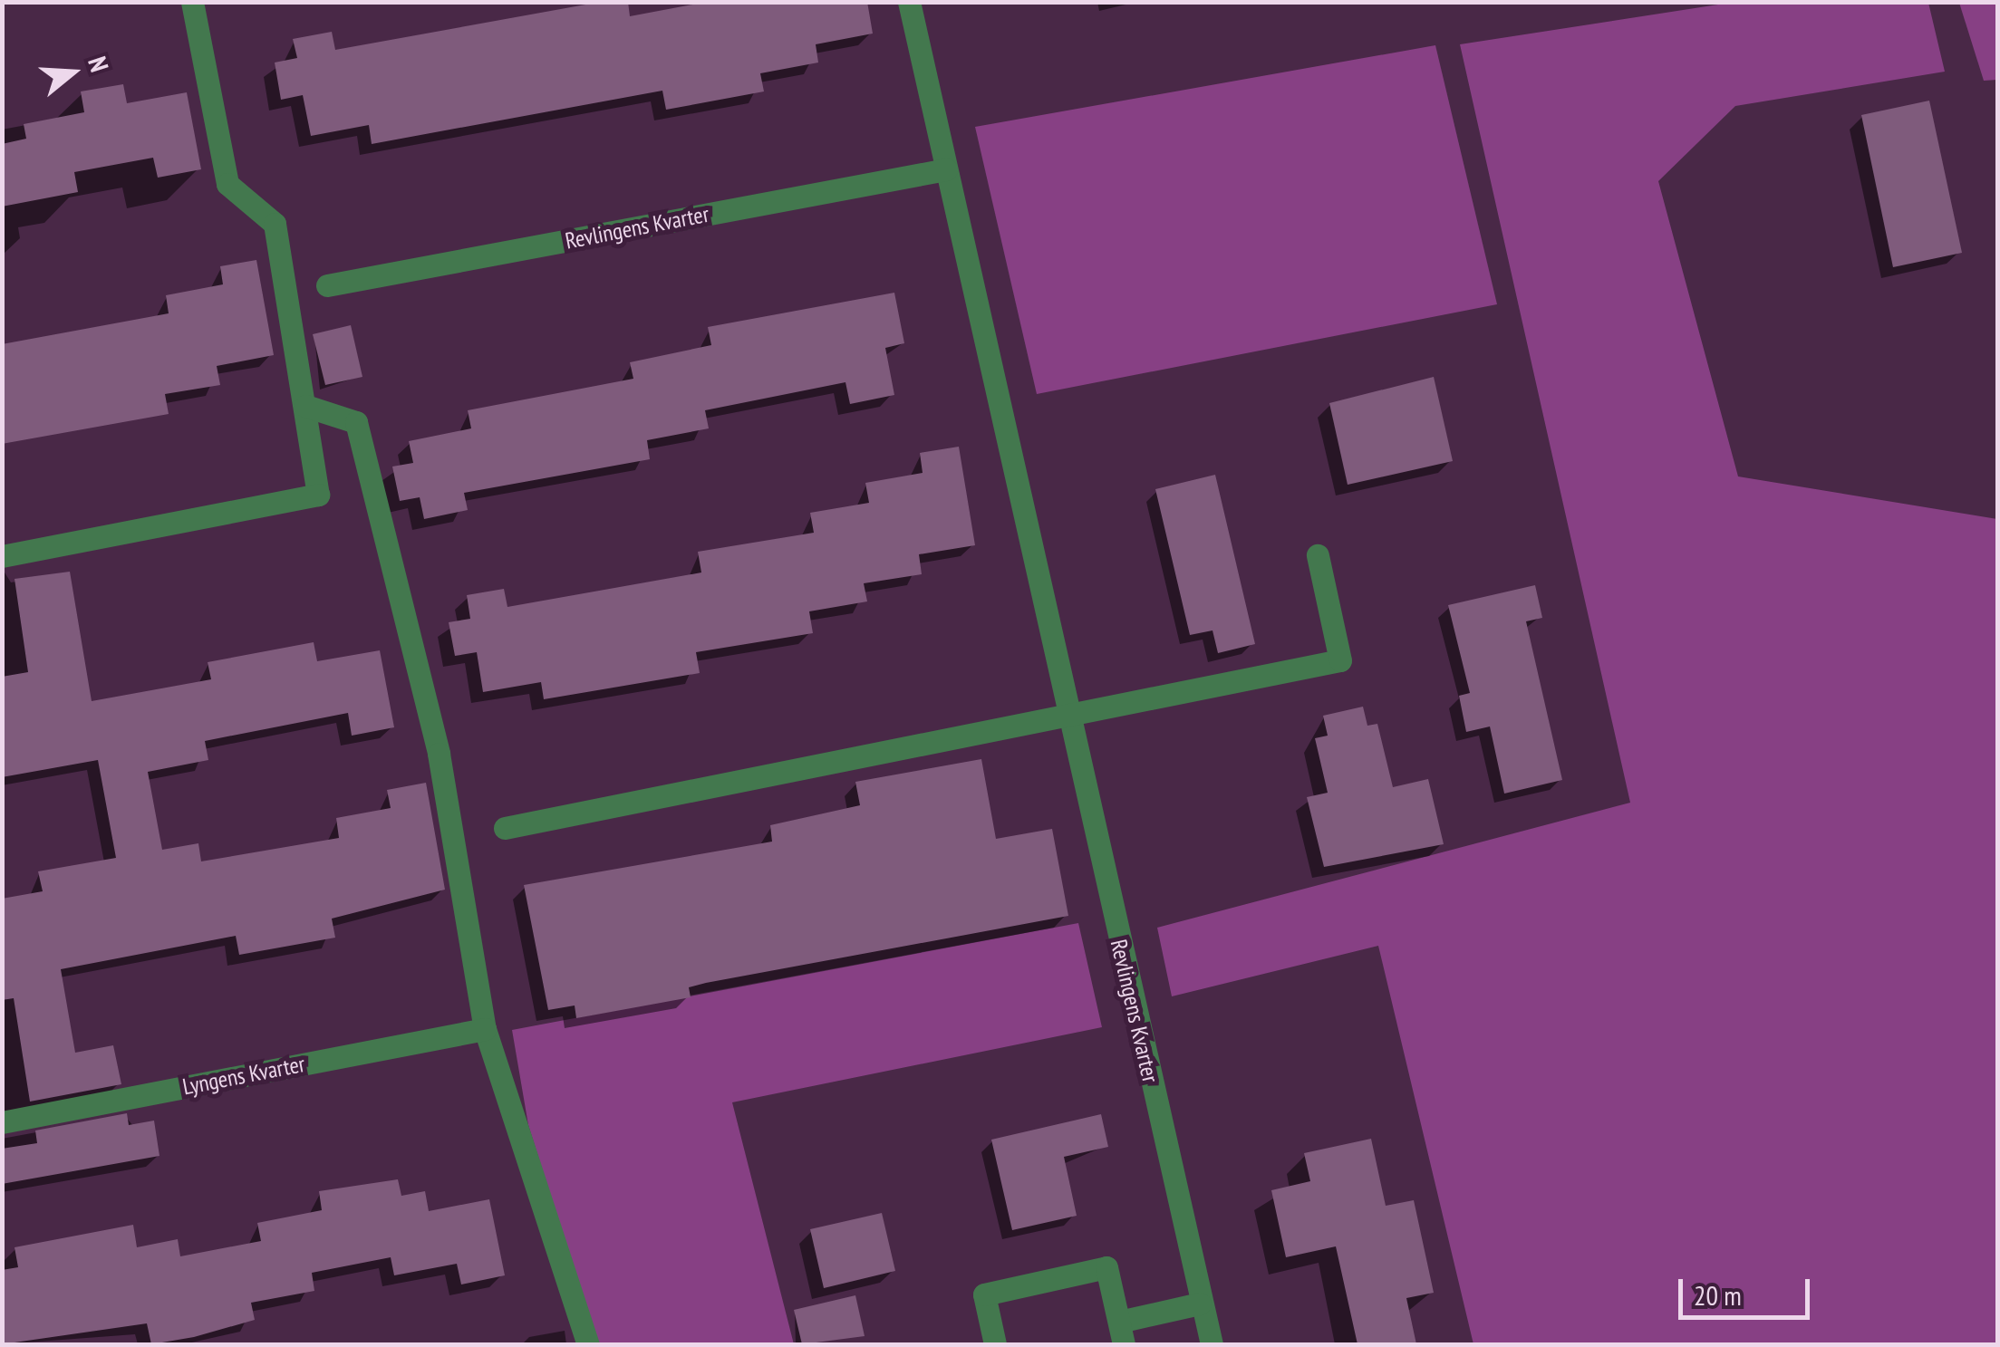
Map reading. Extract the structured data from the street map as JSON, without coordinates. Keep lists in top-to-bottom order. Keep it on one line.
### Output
{"streets":{"street":["Revlingens Kvarter","Lyngens Kvarter"]},"scale_bar":"20 m","north":"right"}
